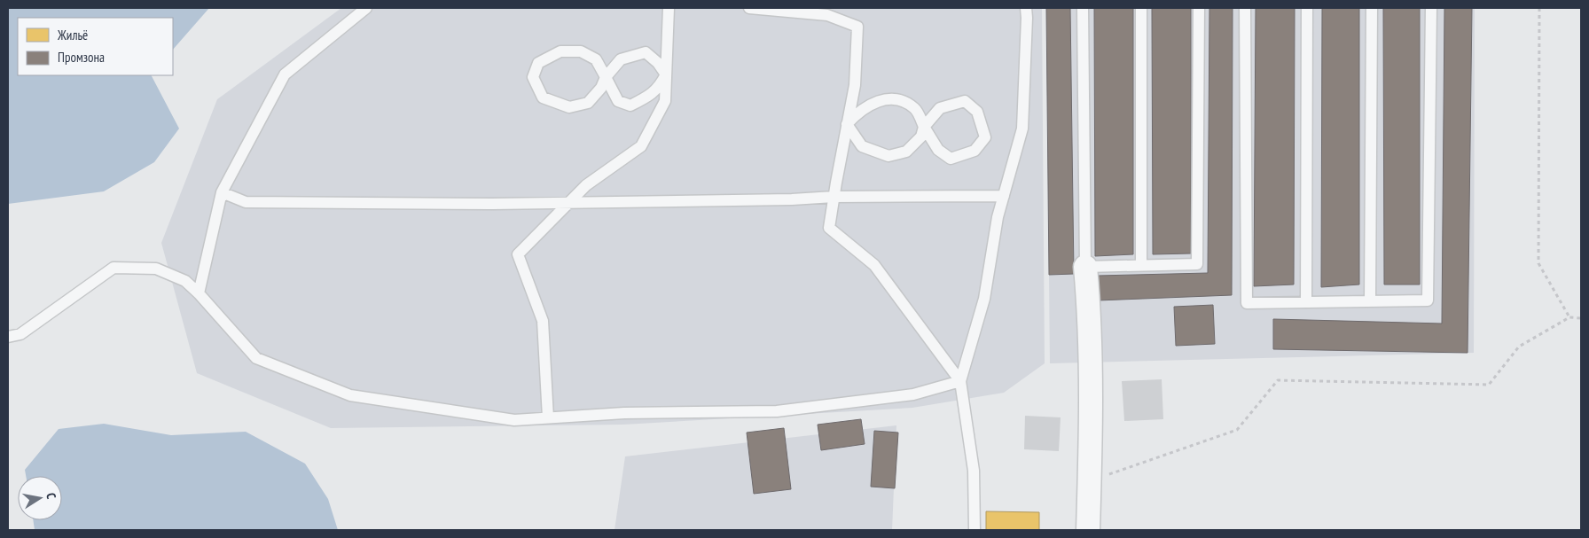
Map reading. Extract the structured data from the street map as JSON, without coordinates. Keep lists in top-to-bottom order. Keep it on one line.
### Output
{"legend":["Жильё","Промзона"],"north":"right"}
